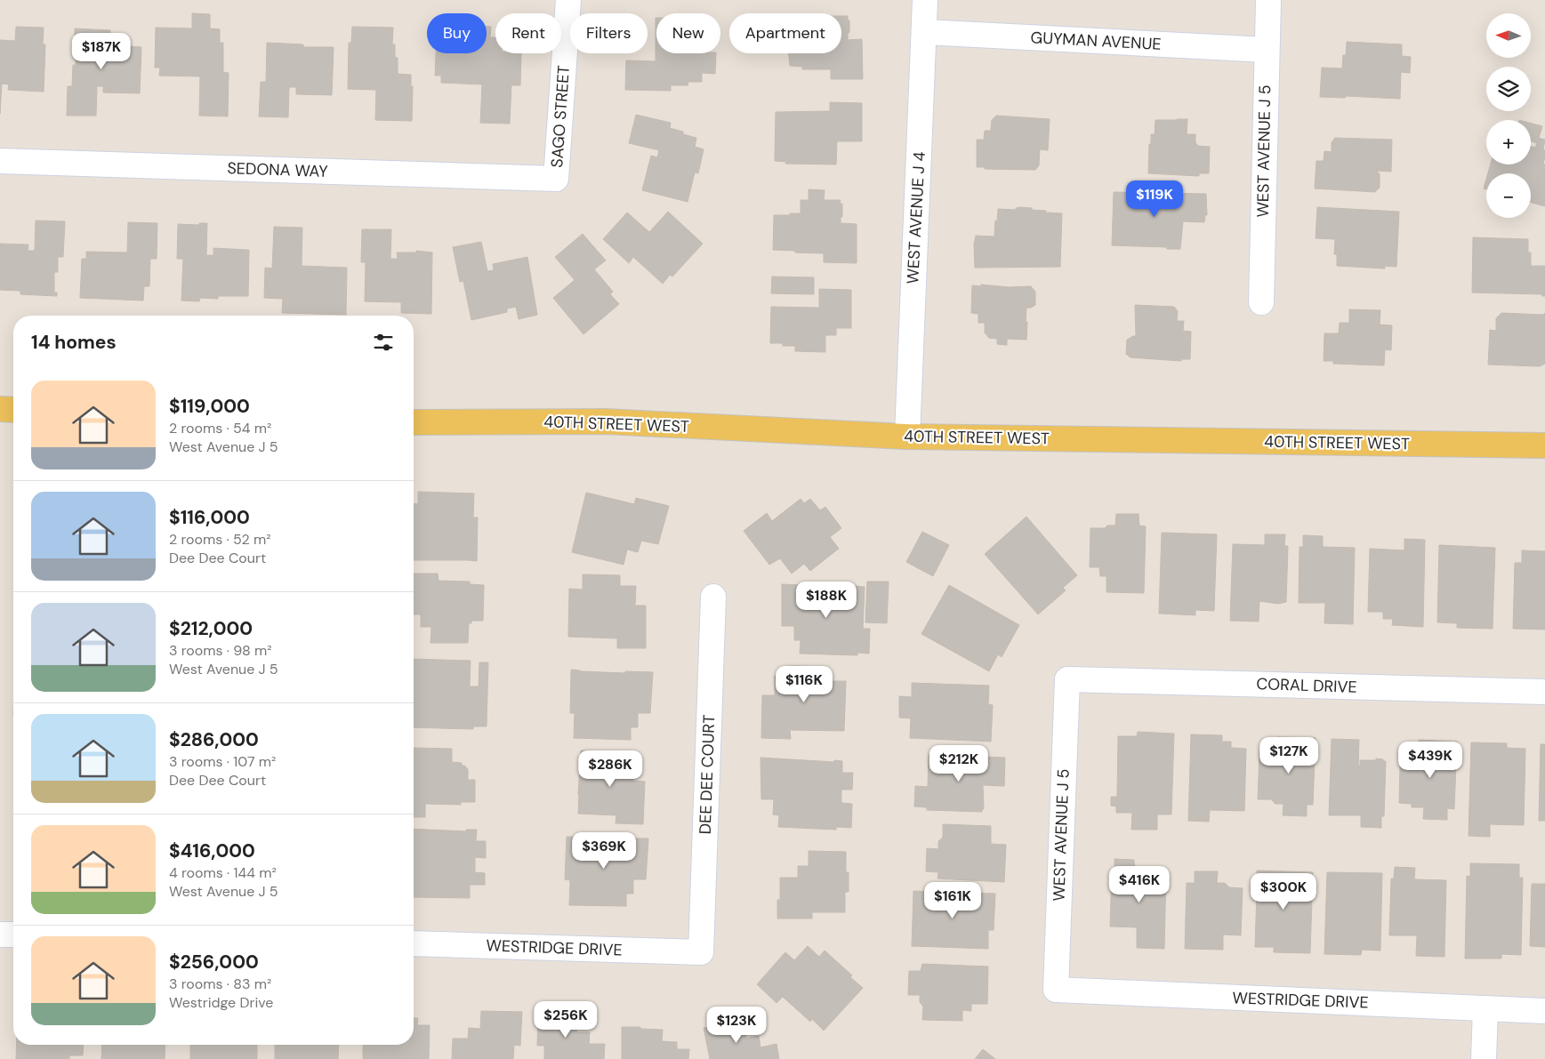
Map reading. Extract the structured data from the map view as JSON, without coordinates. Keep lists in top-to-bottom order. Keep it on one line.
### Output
{"streets":{"main road":["40TH STREET WEST"],"street":["GUYMAN AVENUE","SAGO STREET","WEST AVENUE J 5","SEDONA WAY","WEST AVENUE J 4","CORAL DRIVE","DEE DEE COURT","WESTRIDGE DRIVE"]},"crossings":[["GUYMAN AVENUE","WEST AVENUE J 5"],["GUYMAN AVENUE","WEST AVENUE J 4"],["SAGO STREET","SEDONA WAY"],["WEST AVENUE J 5","CORAL DRIVE"],["WEST AVENUE J 5","WESTRIDGE DRIVE"],["WEST AVENUE J 4","40TH STREET WEST"],["DEE DEE COURT","WESTRIDGE DRIVE"]],"north":"left","page":{"map_buttons":["+","−"],"chip":["Buy","Rent","Filters","New","Apartment"],"price":["$187K","$119K","$188K","$116K","$127K","$439K","$212K","$286K","$369K","$416K","$300K","$161K","$256K","$123K"],"heading":"14 homes","list":[{"name":"$119,000","note":"2 rooms · 54 m² · West Avenue J 5"},{"name":"$116,000","note":"2 rooms · 52 m² · Dee Dee Court"},{"name":"$212,000","note":"3 rooms · 98 m² · West Avenue J 5"},{"name":"$286,000","note":"3 rooms · 107 m² · Dee Dee Court"},{"name":"$416,000","note":"4 rooms · 144 m² · West Avenue J 5"},{"name":"$256,000","note":"3 rooms · 83 m² · Westridge Drive"}]}}
